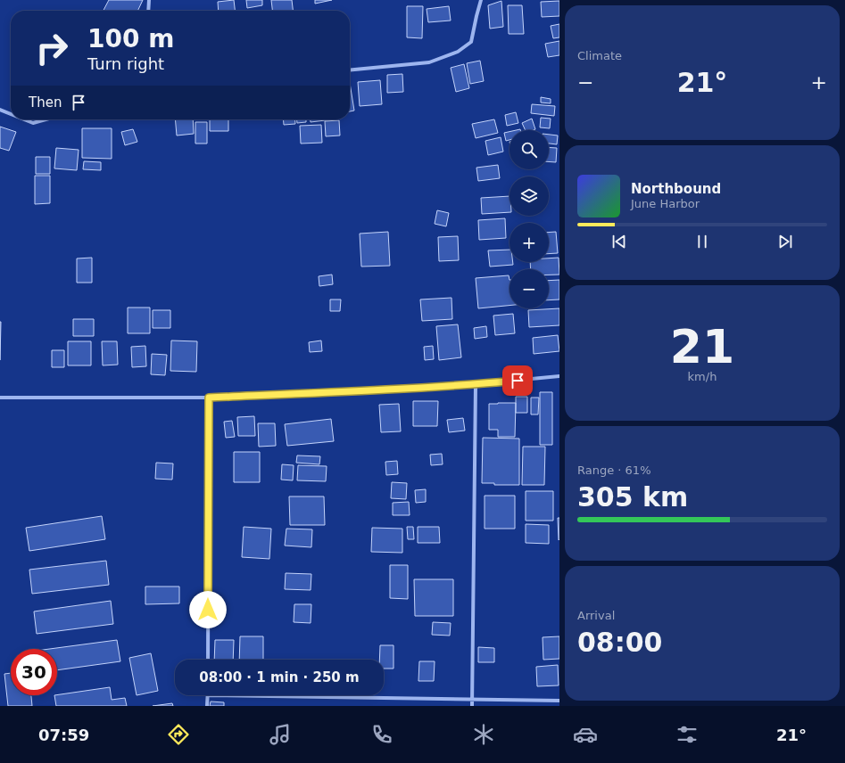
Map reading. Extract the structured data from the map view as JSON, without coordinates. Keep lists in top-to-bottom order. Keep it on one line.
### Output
{"page":{"tile":["Climate",["21","km/h"],["Range · 61%","305 km"],["Arrival","08:00"]],"turn":["100 m","Turn right"],"heat":["−","21°","+"],"then":"Then","map_buttons":["+","−"],"song":["Northbound","June Harbor"],"limit":"30","trip":"08:00 · 1 min · 250 m","tabs":["07:59","21°"]}}
